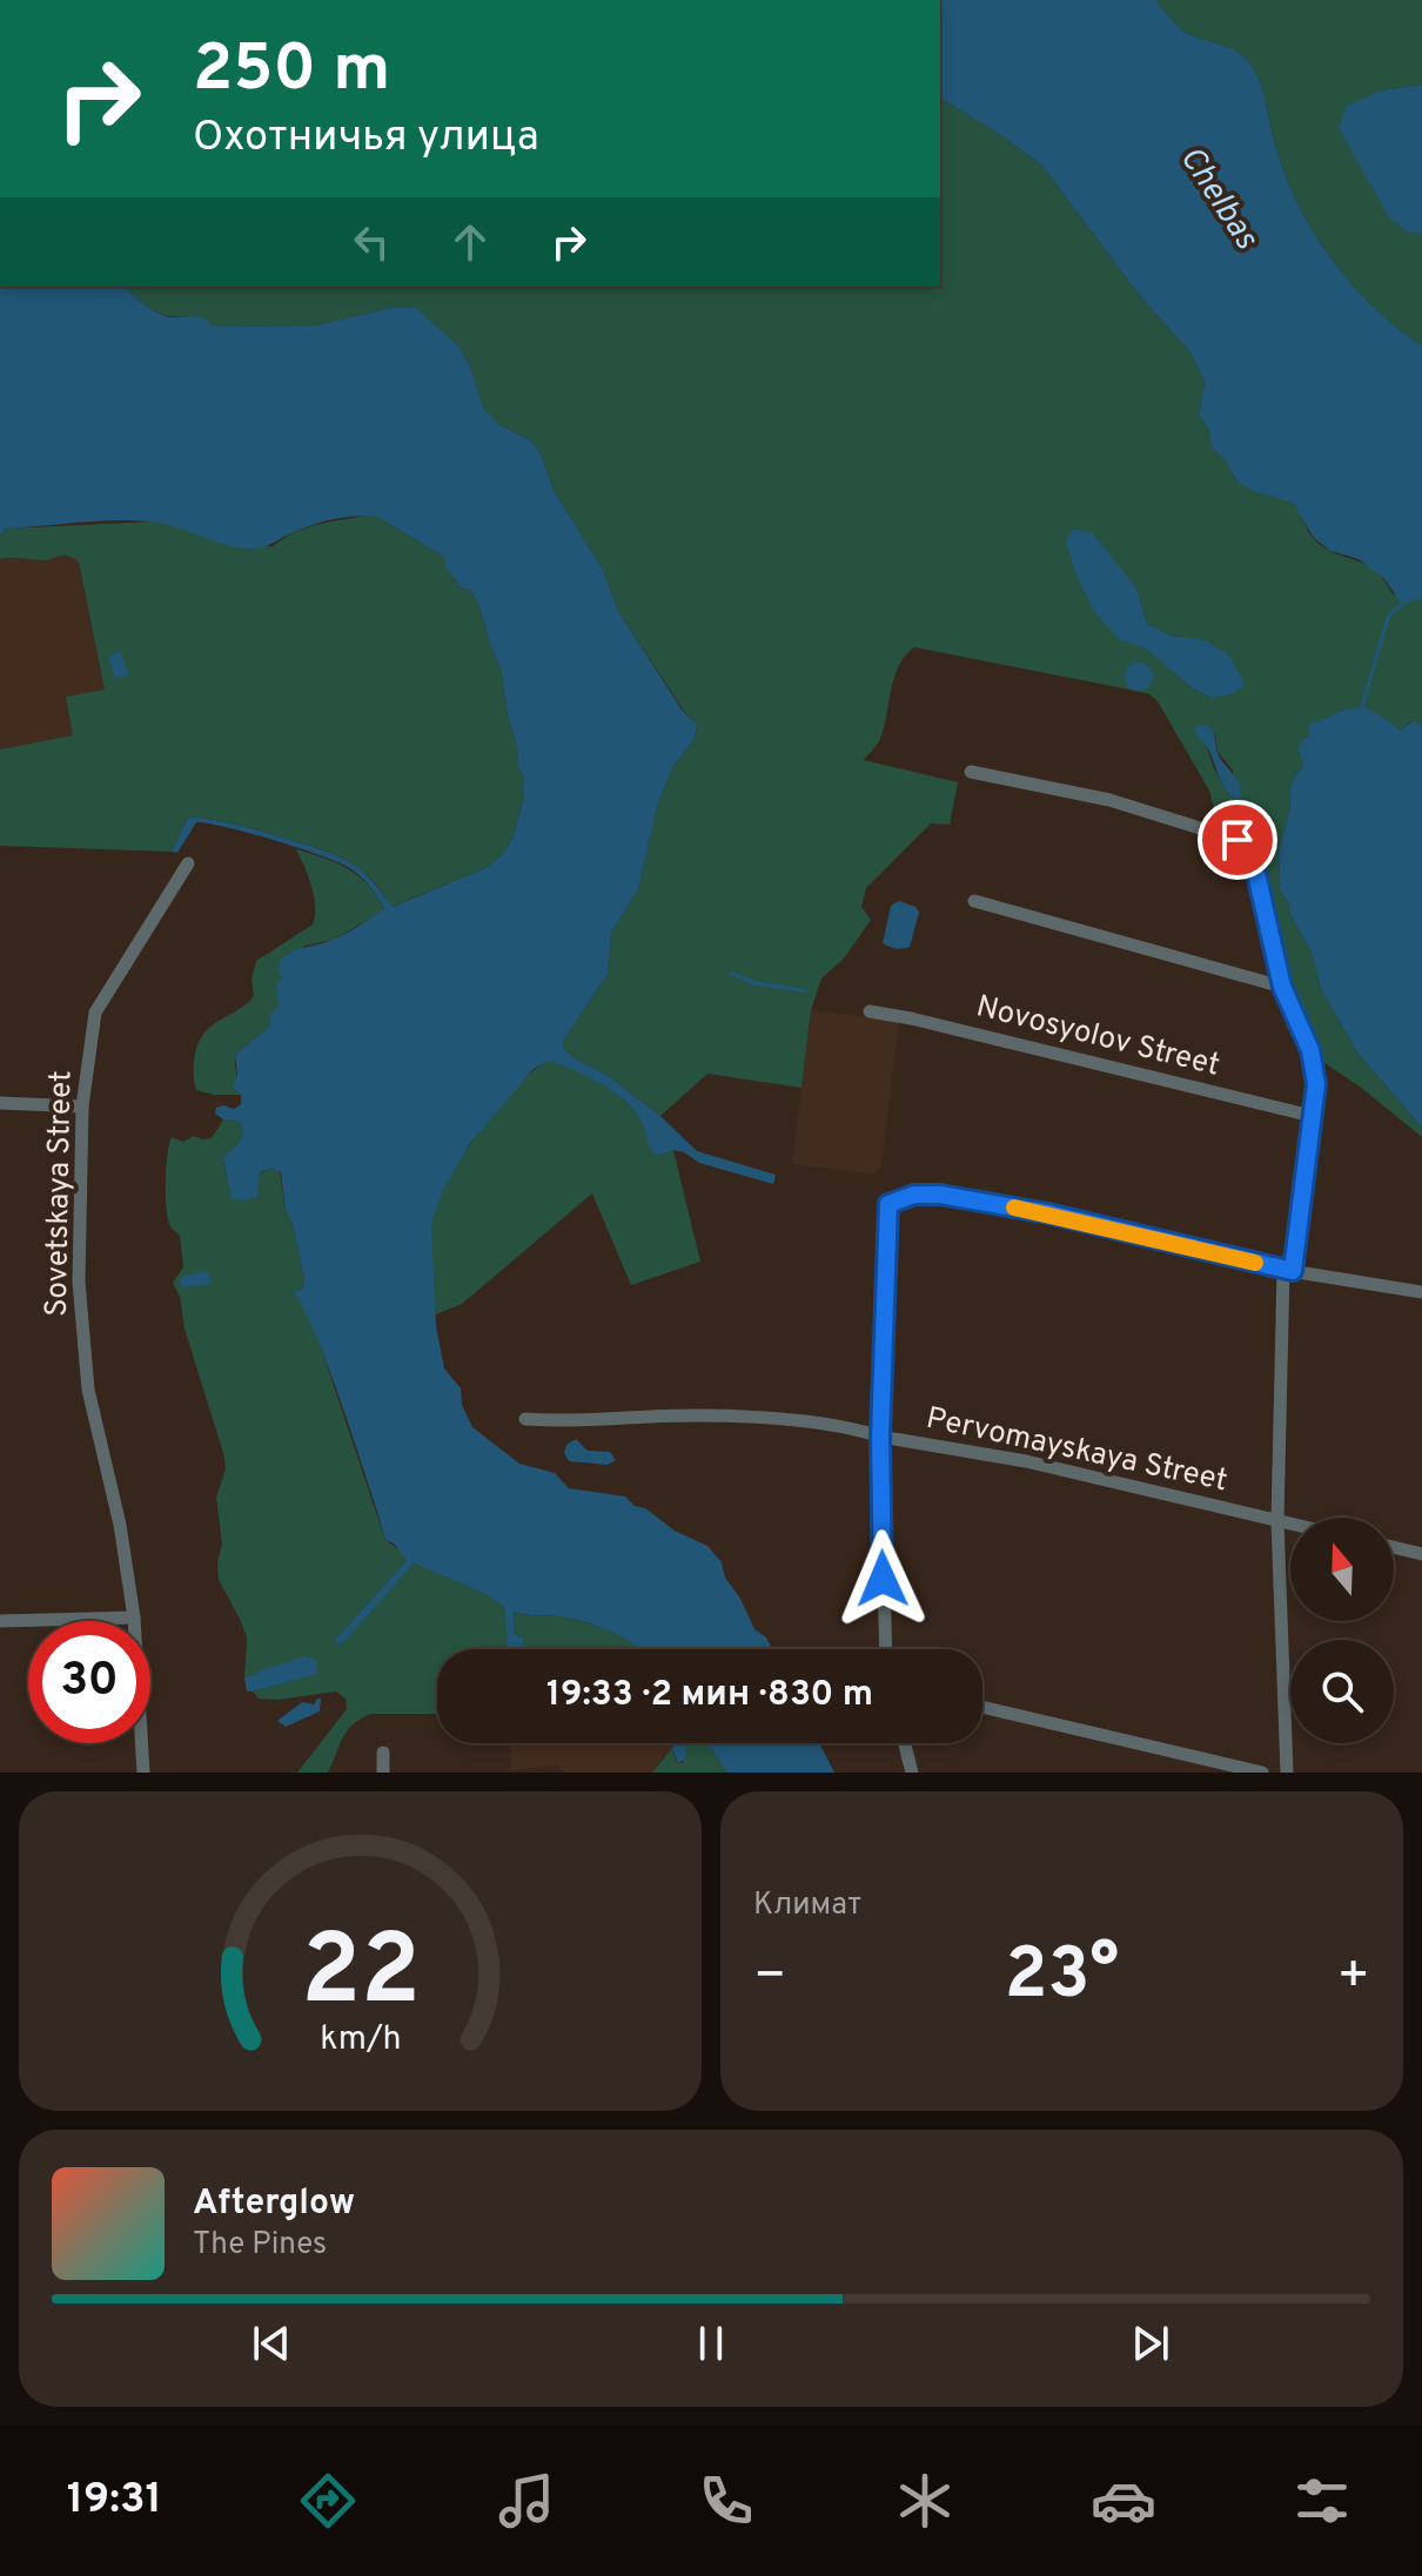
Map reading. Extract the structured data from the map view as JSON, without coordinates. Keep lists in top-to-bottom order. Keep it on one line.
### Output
{"streets":{"street":["Novosyolov Street","Sovetskaya Street","Pervomayskaya Street"]},"water":["Chelbas"],"north":"top","page":{"turn":["250 m","Охотничья улица"],"limit":"30","trip":"19:33 · 2 мин · 830 m","tile":"Климат","heat":["−","23°","+"],"song":["Afterglow","The Pines"],"tabs":"19:31","gauge":["22","km/h"]}}
